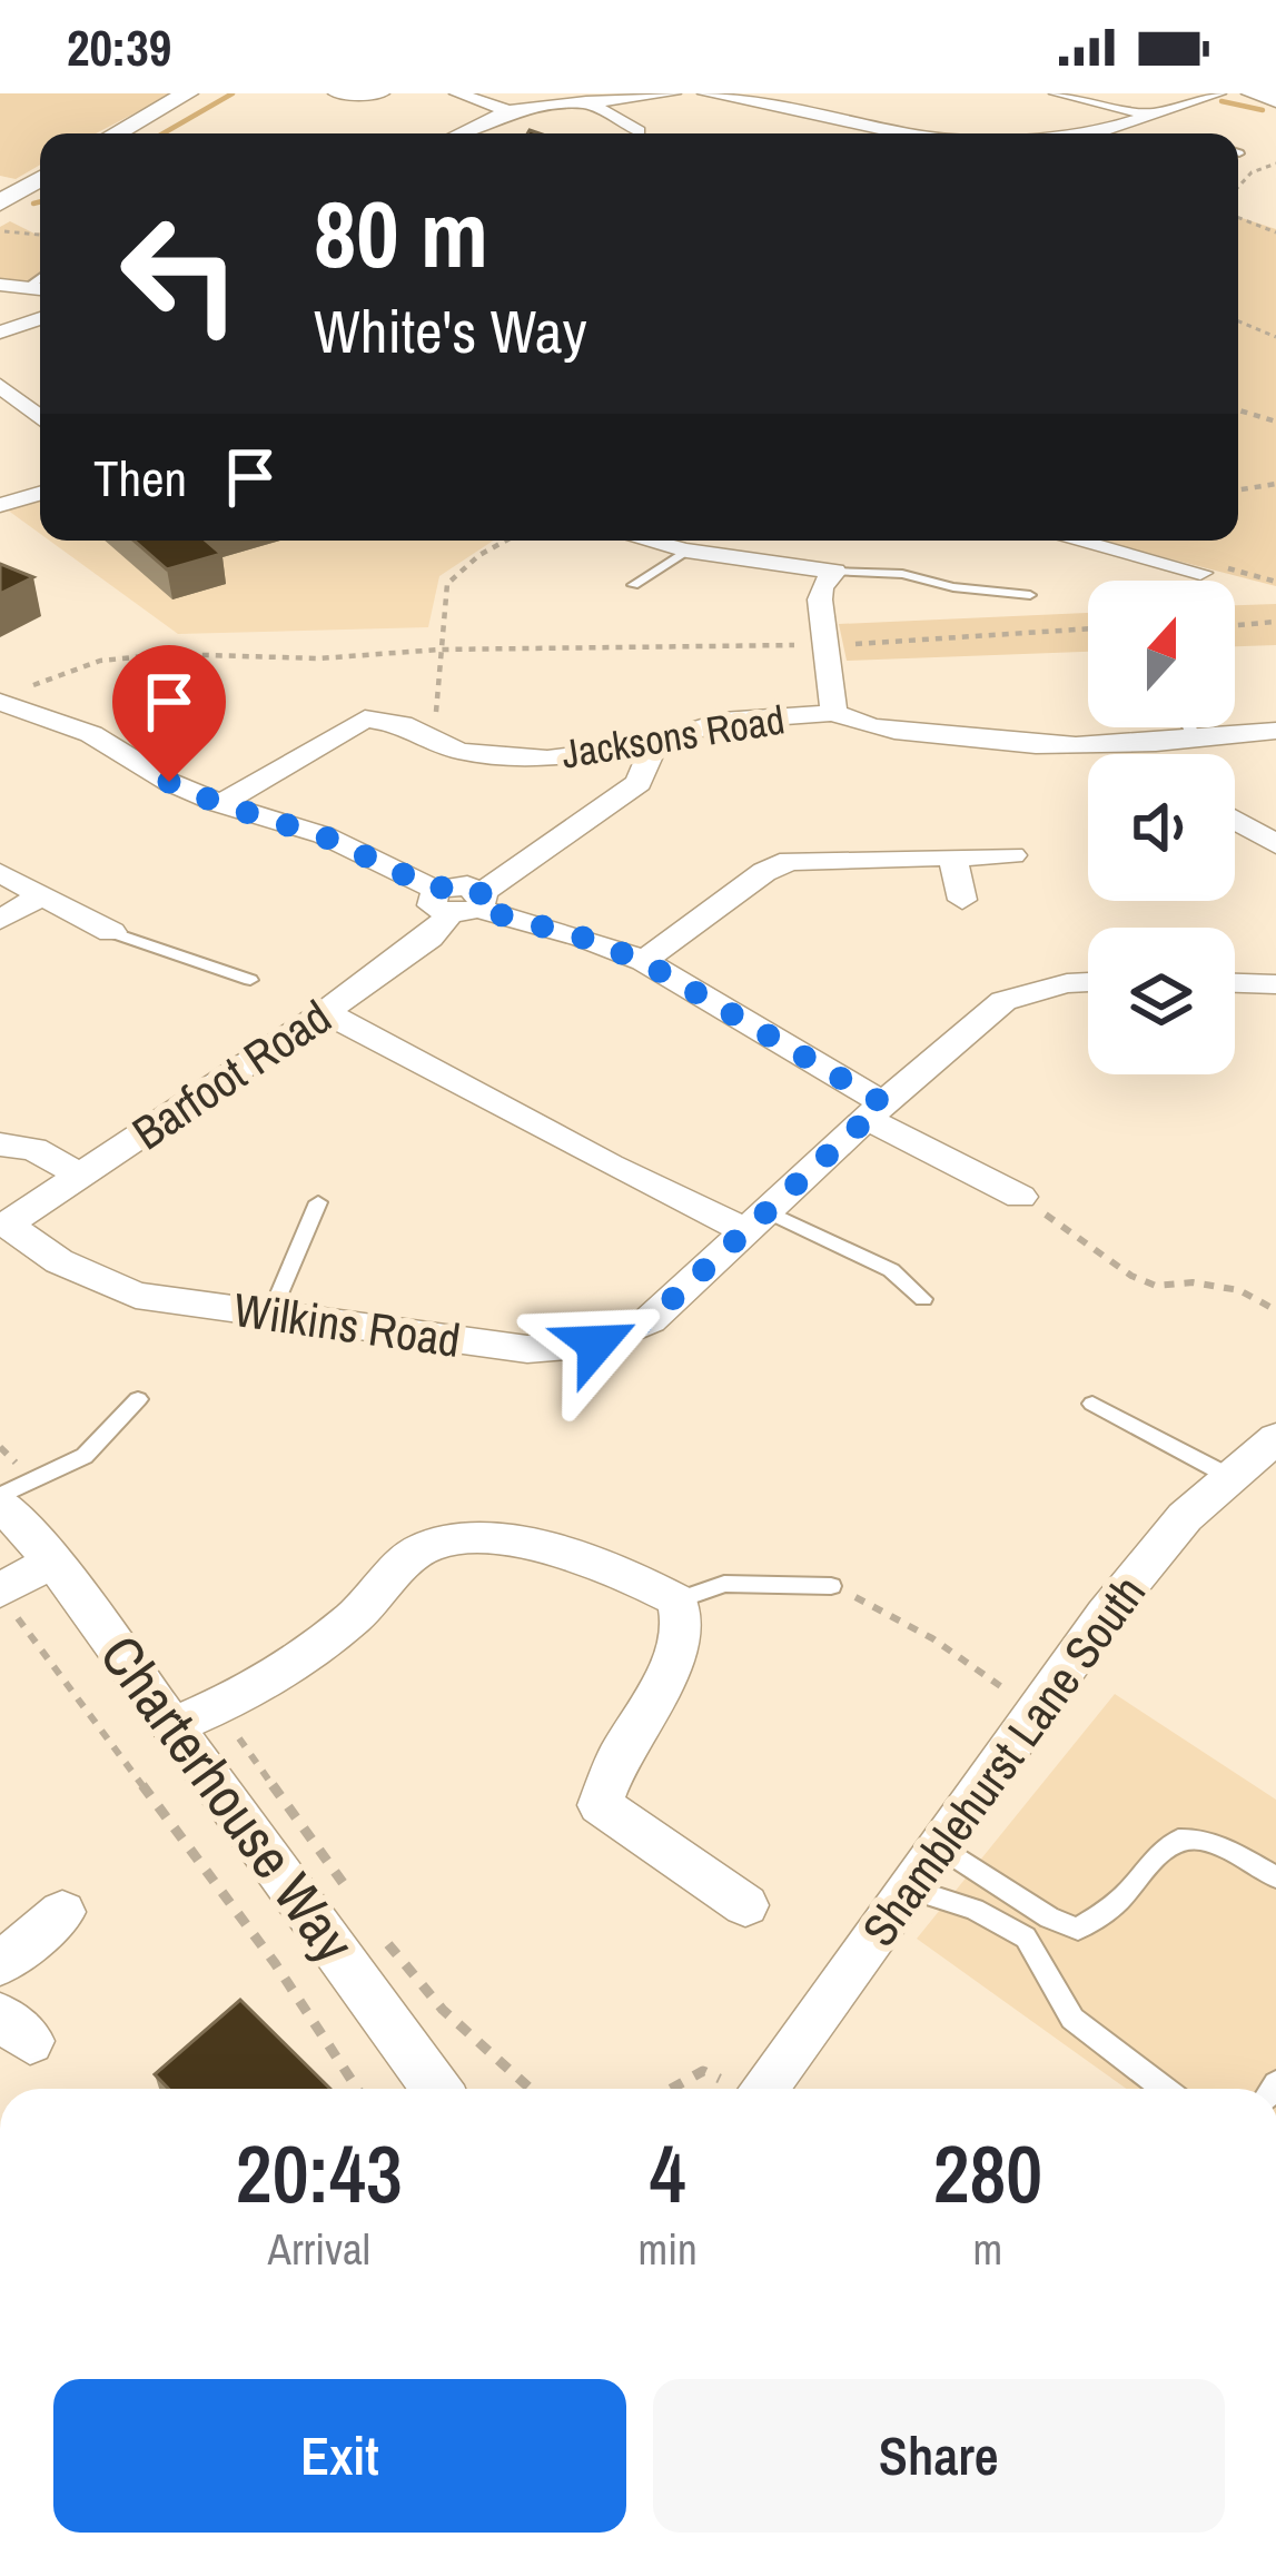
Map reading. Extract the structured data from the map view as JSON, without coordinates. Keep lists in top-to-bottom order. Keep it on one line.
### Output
{"streets":{"street":["Jacksons Road","Barfoot Road","Wilkins Road","Shamblehurst Lane South","Charterhouse Way"]},"crossings":[["Jacksons Road","Barfoot Road"],["Barfoot Road","Wilkins Road"]],"north":"top","page":{"status":"20:39","turn":["80 m","White's Way"],"then":"Then","eta":["20:43","Arrival","4","min","280","m"],"buttons":["Exit","Share"]}}
